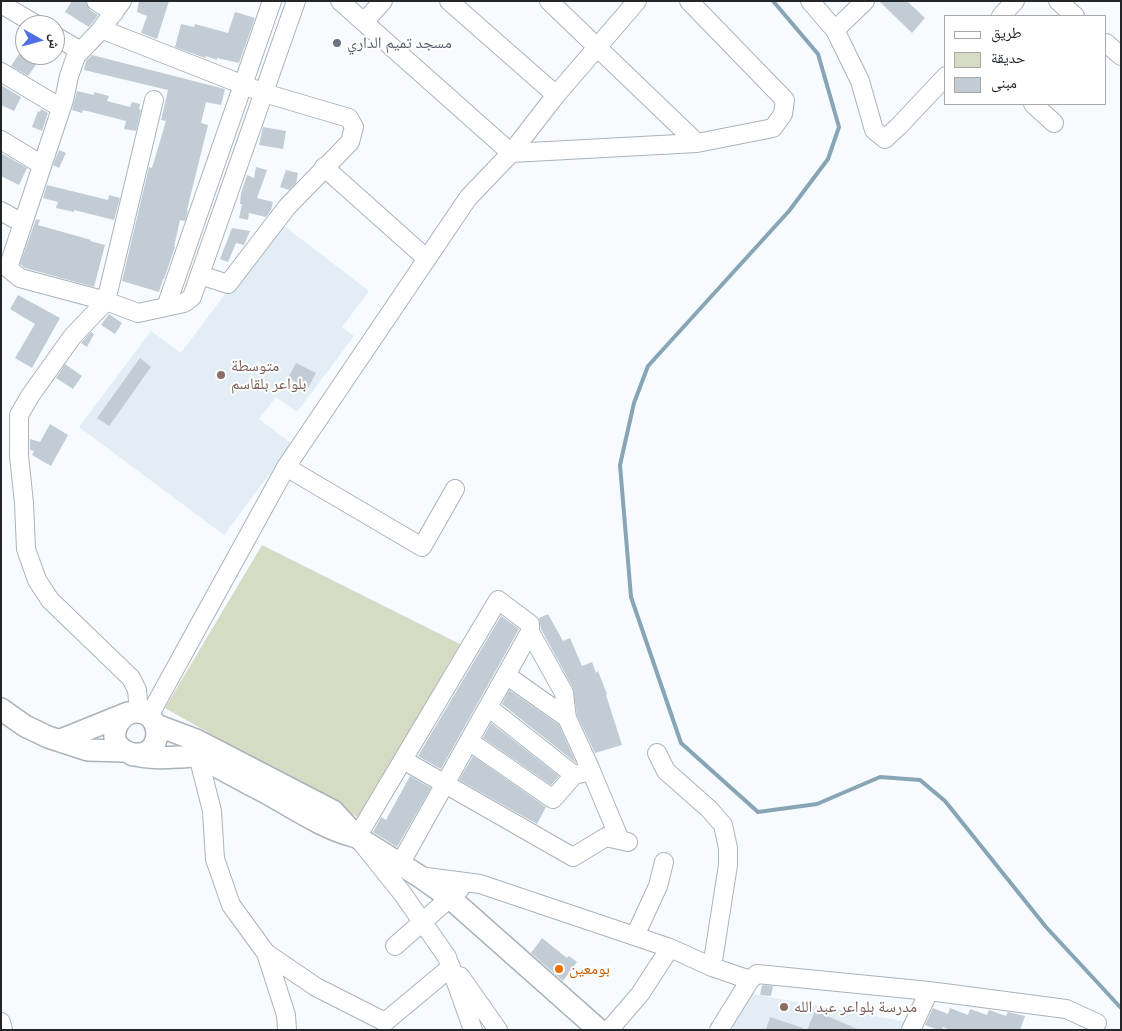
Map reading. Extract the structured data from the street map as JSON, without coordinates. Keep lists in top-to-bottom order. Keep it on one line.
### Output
{"places":["مسجد تميم الداري","متوسطة بلواعر بلقاسم","بومعين","مدرسة بلواعر عبد الله"],"legend":["طريق","حديقة","مبنى"],"north":"right"}
